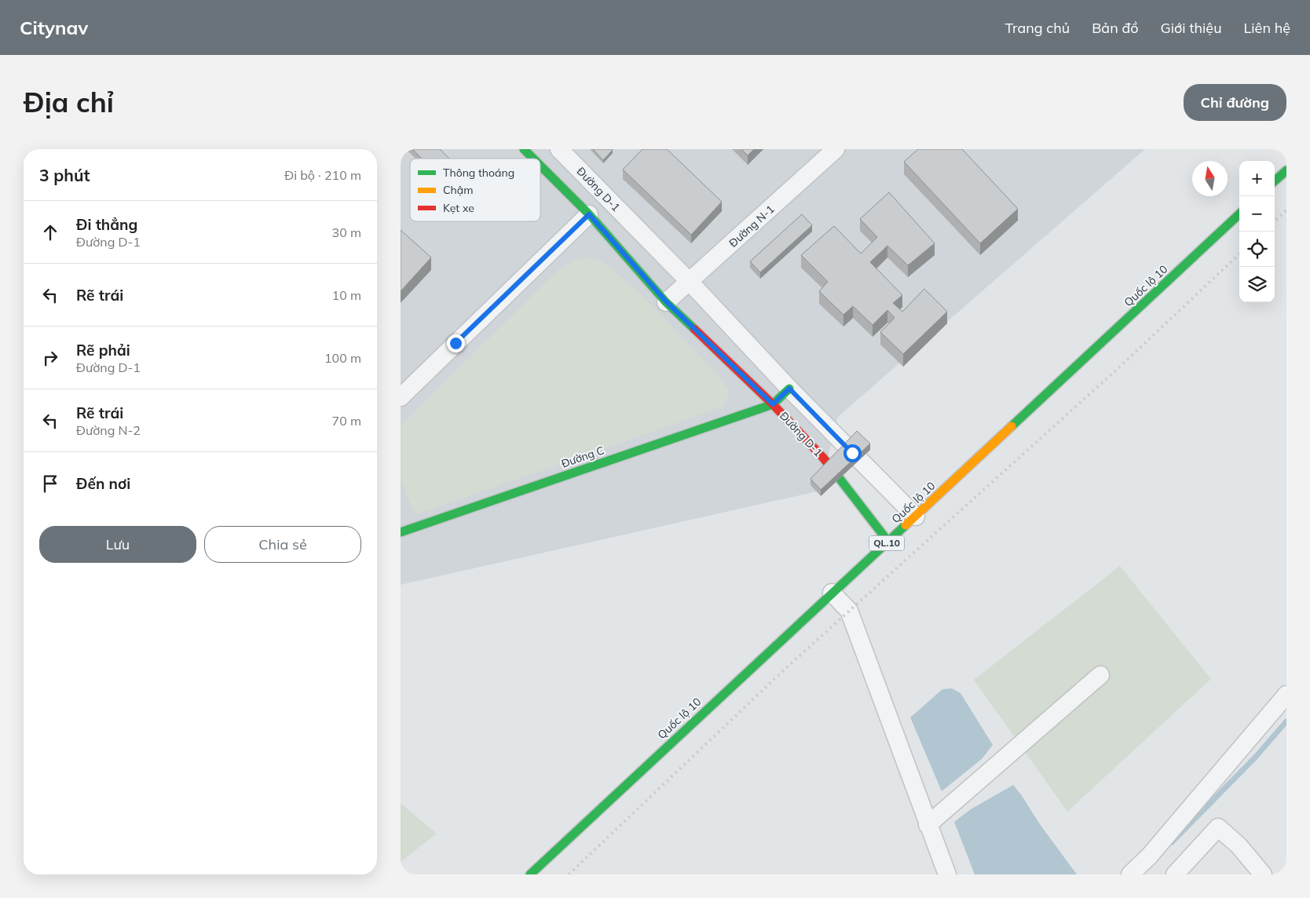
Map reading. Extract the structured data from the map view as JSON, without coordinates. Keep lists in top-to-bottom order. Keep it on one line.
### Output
{"streets":{"main road":["Đường D-1","Quốc lộ 10","Đường C","QL.10"],"street":["Đường N-1"]},"crossings":[["Đường D-1","Đường N-1"],["Đường D-1","Quốc lộ 10"],["Đường D-1","Đường C"]],"legend":["Thông thoáng","Chậm","Kẹt xe"],"north":"top","page":{"header":"Citynav","nav":["Trang chủ","Bản đồ","Giới thiệu","Liên hệ"],"buttons":["Chỉ đường",["Lưu","Chia sẻ"]],"title":"Địa chỉ","heading":["3 phút","Đi bộ · 210 m"],"map_buttons":["+","−"],"list":[["Đi thẳng","Đường D-1","30 m"],["Rẽ trái","10 m"],["Rẽ phải","Đường D-1","100 m"],["Rẽ trái","Đường N-2","70 m"],"Đến nơi"]}}
